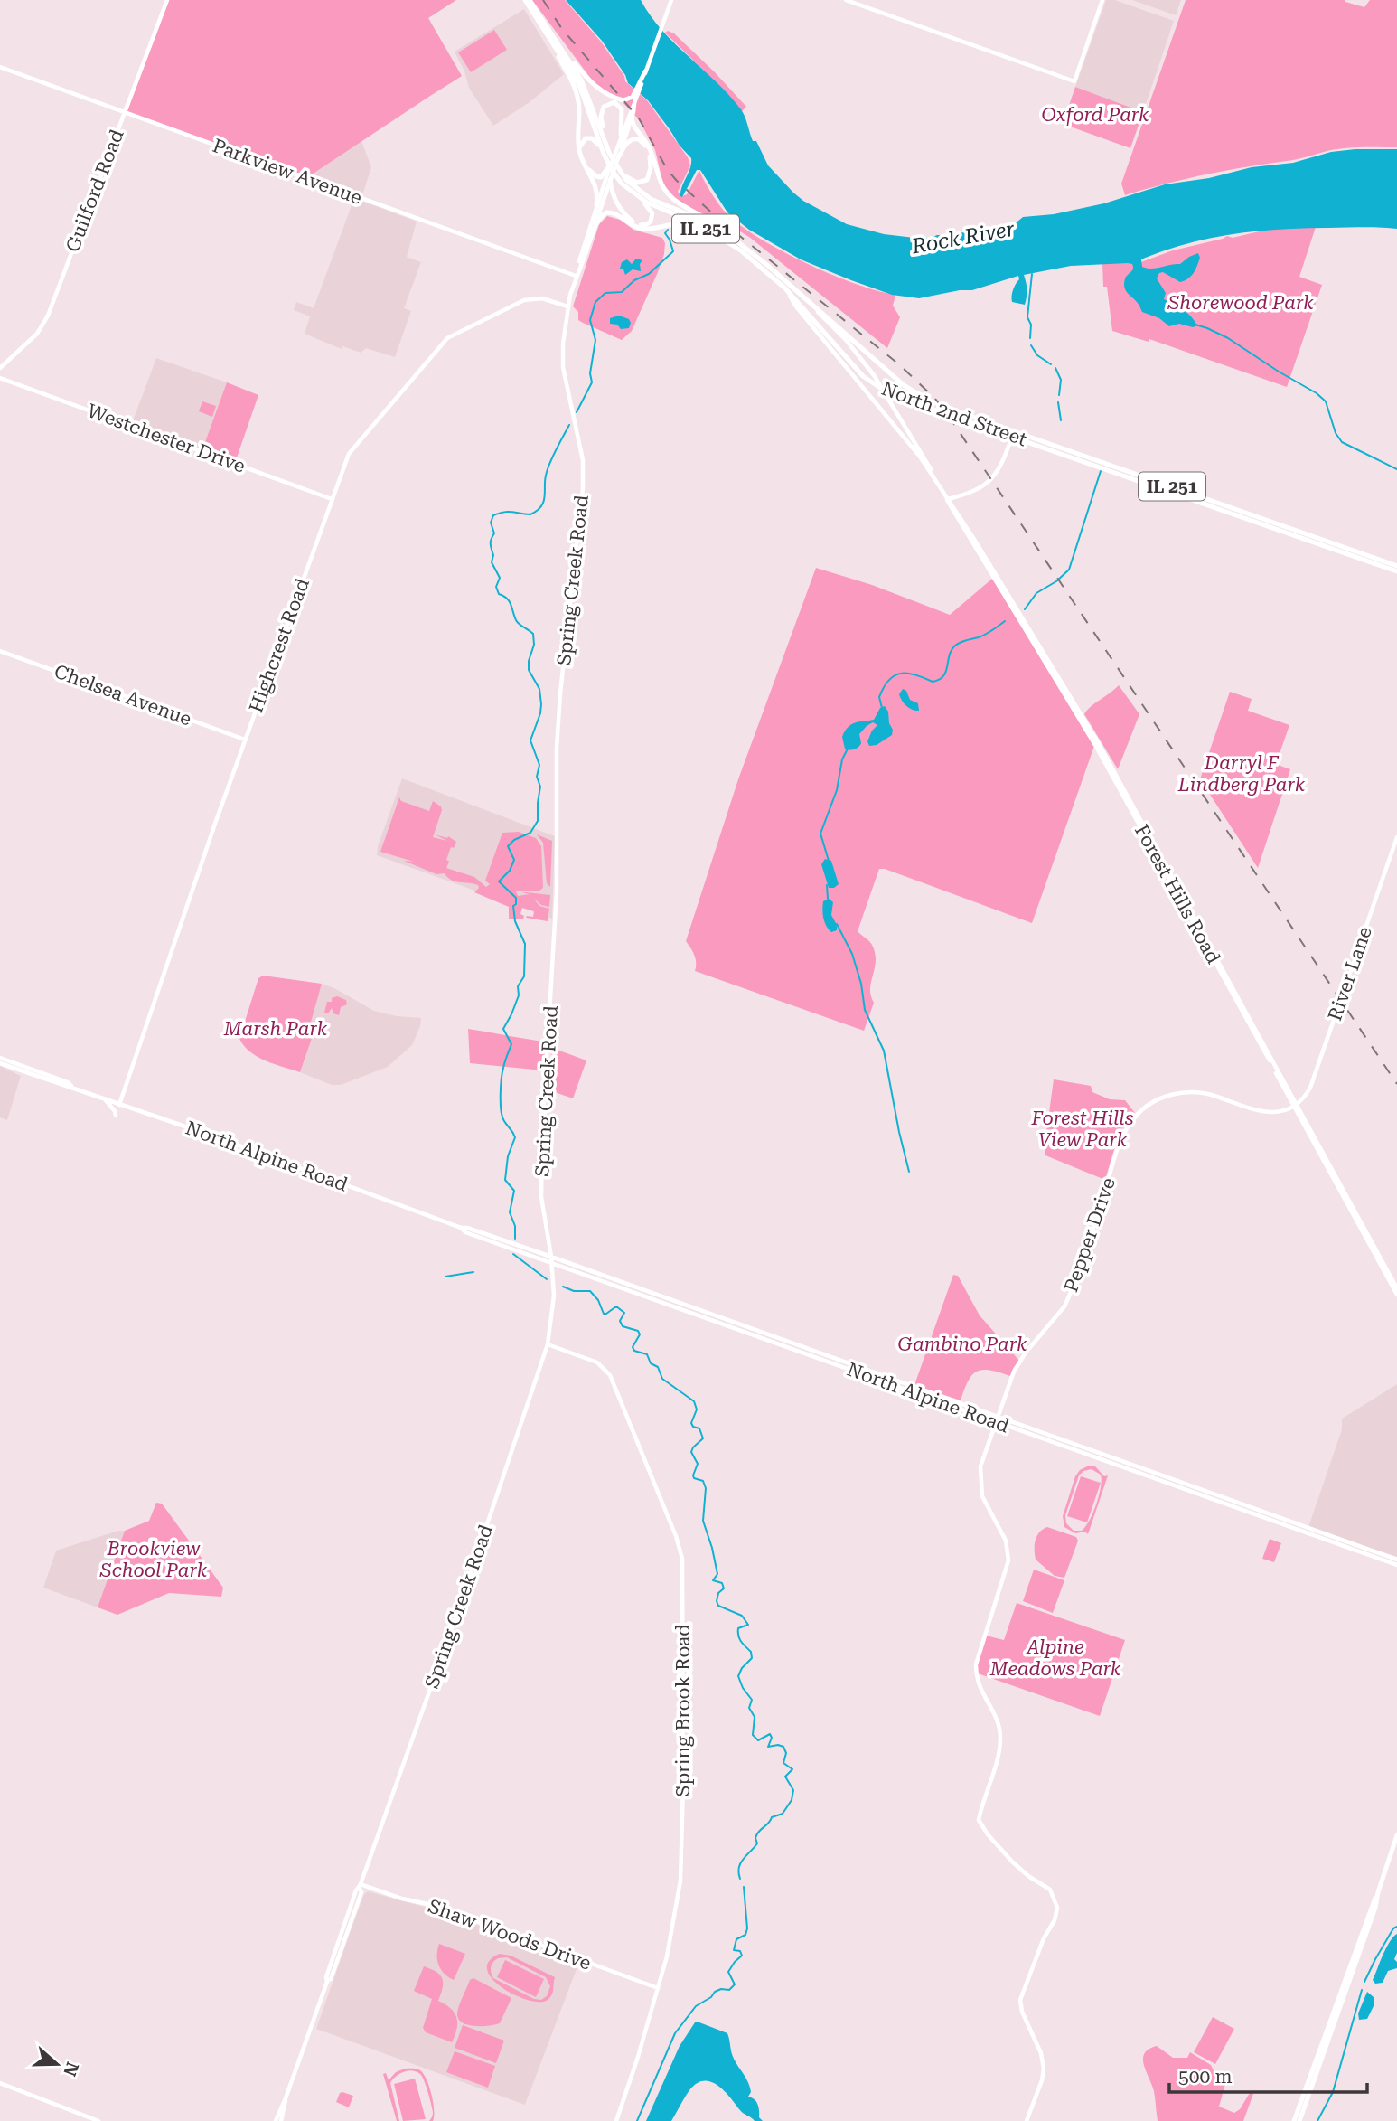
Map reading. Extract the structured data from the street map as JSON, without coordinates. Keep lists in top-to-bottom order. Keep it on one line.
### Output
{"streets":{"main road":["IL 251","North 2nd Street"],"street":["Parkview Avenue","Guilford Road","Westchester Drive","Spring Creek Road","Highcrest Road","Chelsea Avenue","Forest Hills Road","River Lane","North Alpine Road","Pepper Drive","Spring Brook Road","Shaw Woods Drive"]},"crossings":[["Parkview Avenue","Guilford Road"],["Parkview Avenue","Spring Creek Road"],["North 2nd Street","Forest Hills Road"],["Westchester Drive","Highcrest Road"],["Spring Creek Road","Highcrest Road"],["Spring Creek Road","North Alpine Road"],["Spring Creek Road","Spring Brook Road"],["Spring Creek Road","Shaw Woods Drive"],["Highcrest Road","Chelsea Avenue"],["Highcrest Road","North Alpine Road"],["Forest Hills Road","River Lane"],["Forest Hills Road","Pepper Drive"],["River Lane","Pepper Drive"],["North Alpine Road","Pepper Drive"],["Spring Brook Road","Shaw Woods Drive"]],"water":["Rock River"],"parks":["Oxford Park","Shorewood Park","Darryl F Lindberg Park","Marsh Park","Forest Hills View Park","Gambino Park","Brookview School Park","Alpine Meadows Park"],"scale_bar":"500 m","north":"right"}
